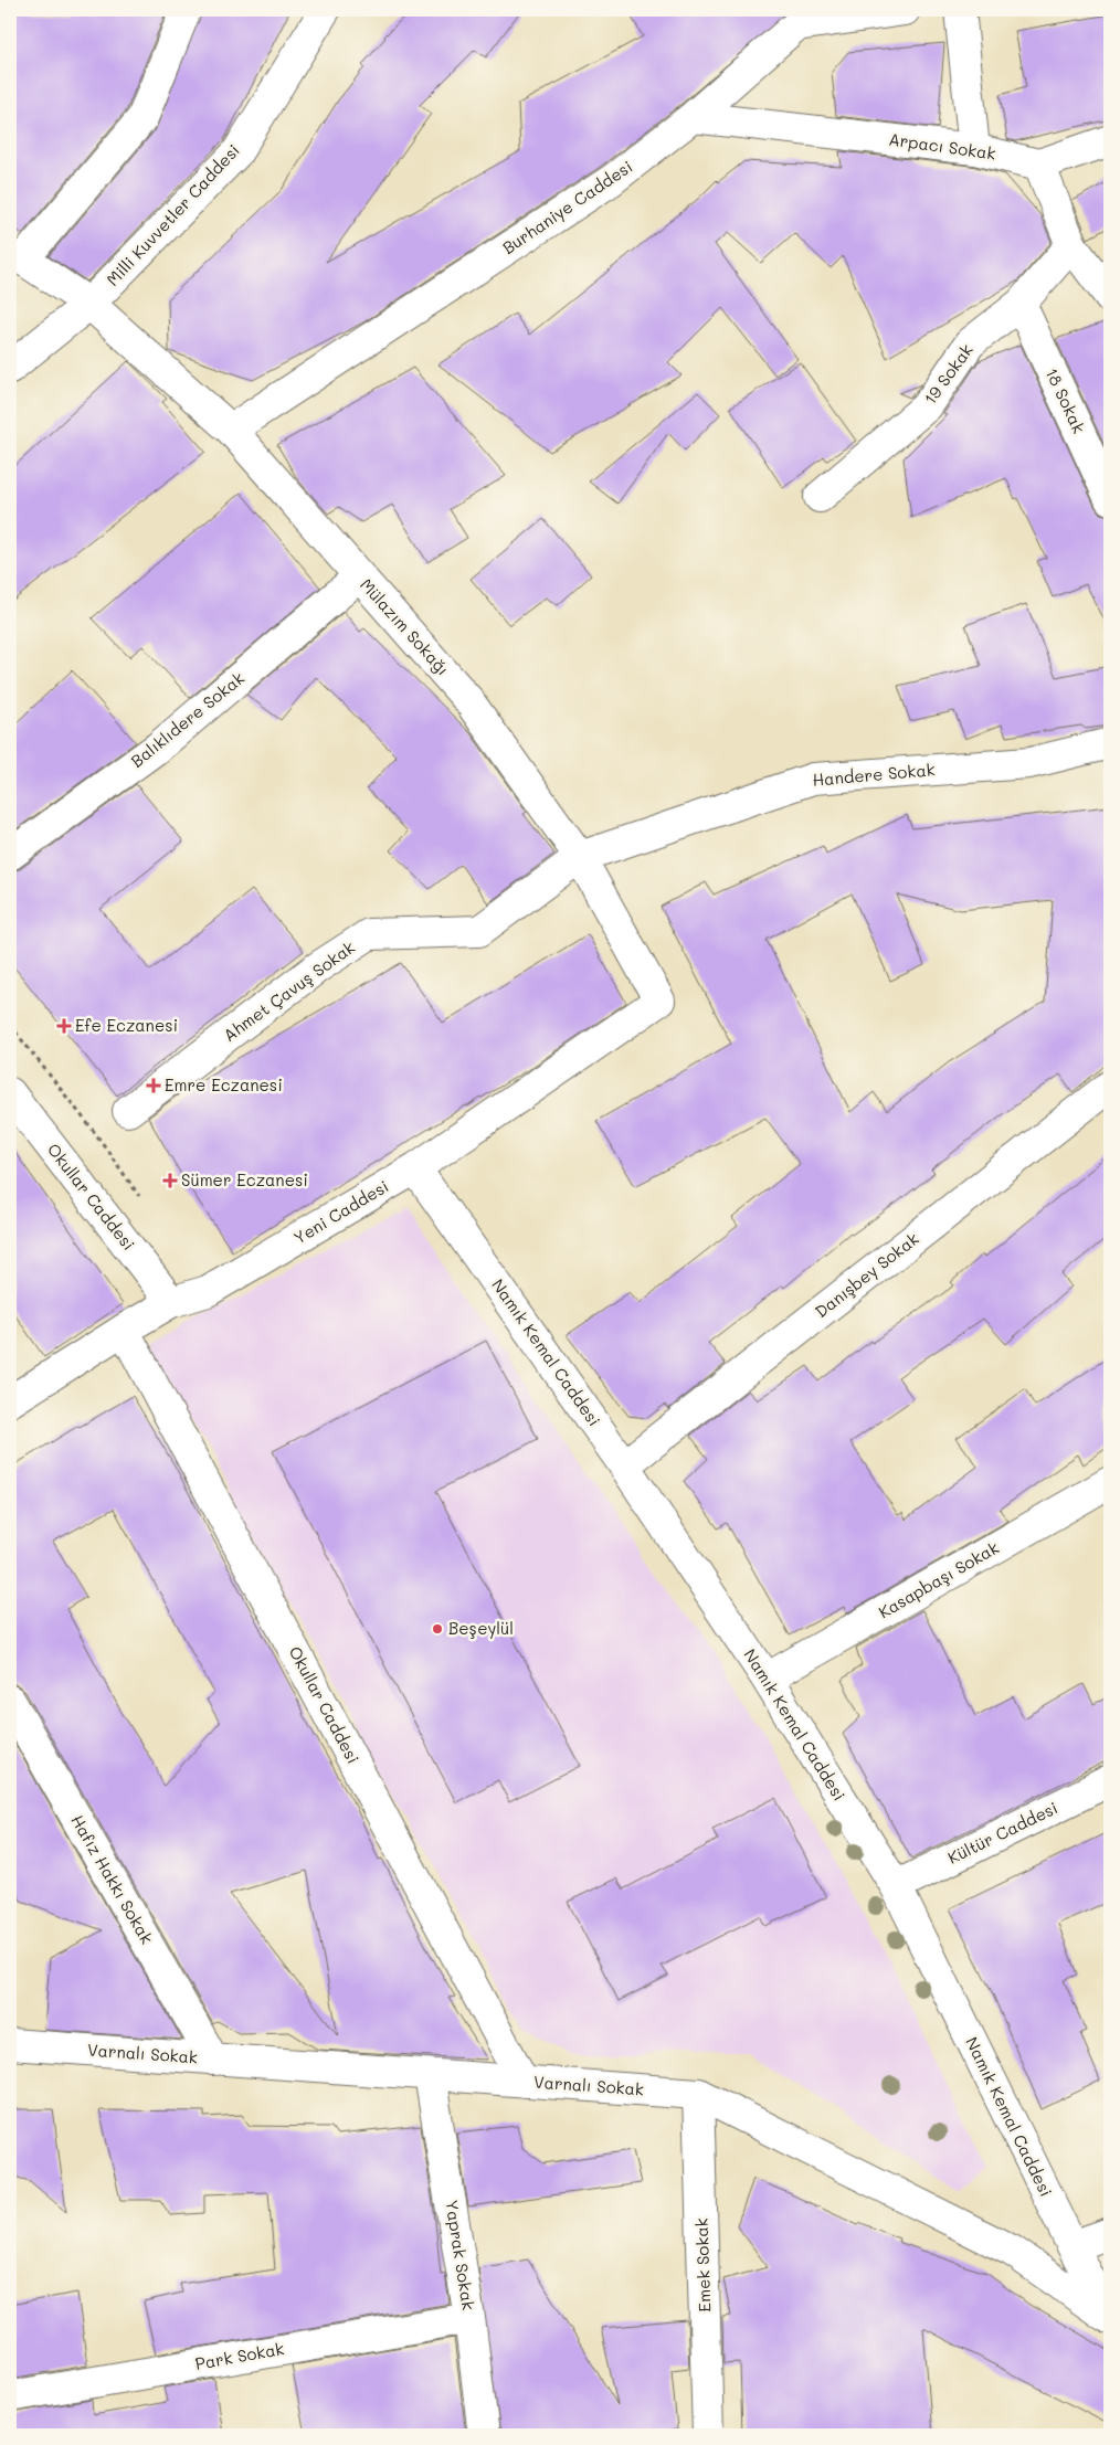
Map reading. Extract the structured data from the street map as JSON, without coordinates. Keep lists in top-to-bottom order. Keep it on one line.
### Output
{"streets":{"street":["Arpacı Sokak","Burhaniye Caddesi","Milli Kuvvetler Caddesi","19 Sokak","18 Sokak","Mülazım Sokağı","Balıklıdere Sokak","Handere Sokak","Ahmet Çavuş Sokak","Okullar Caddesi","Yeni Caddesi","Danışbey Sokak","Namık Kemal Caddesi","Kasapbaşı Sokak","Kültür Caddesi","Hafız Hakkı Sokak","Varnalı Sokak","Yaprak Sokak","Emek Sokak","Park Sokak"]},"crossings":[["Arpacı Sokak","Burhaniye Caddesi"],["Burhaniye Caddesi","Mülazım Sokağı"],["Milli Kuvvetler Caddesi","Mülazım Sokağı"],["19 Sokak","18 Sokak"],["Mülazım Sokağı","Balıklıdere Sokak"],["Mülazım Sokağı","Handere Sokak"],["Mülazım Sokağı","Ahmet Çavuş Sokak"],["Mülazım Sokağı","Yeni Caddesi"],["Handere Sokak","Ahmet Çavuş Sokak"],["Okullar Caddesi","Yeni Caddesi"],["Okullar Caddesi","Varnalı Sokak"],["Yeni Caddesi","Namık Kemal Caddesi"],["Danışbey Sokak","Namık Kemal Caddesi"],["Namık Kemal Caddesi","Kasapbaşı Sokak"],["Namık Kemal Caddesi","Kültür Caddesi"],["Namık Kemal Caddesi","Varnalı Sokak"],["Hafız Hakkı Sokak","Varnalı Sokak"],["Varnalı Sokak","Yaprak Sokak"],["Varnalı Sokak","Emek Sokak"],["Yaprak Sokak","Park Sokak"]],"places":{"health":["Efe Eczanesi","Emre Eczanesi","Sümer Eczanesi"],"other":["Beşeylül"]}}
